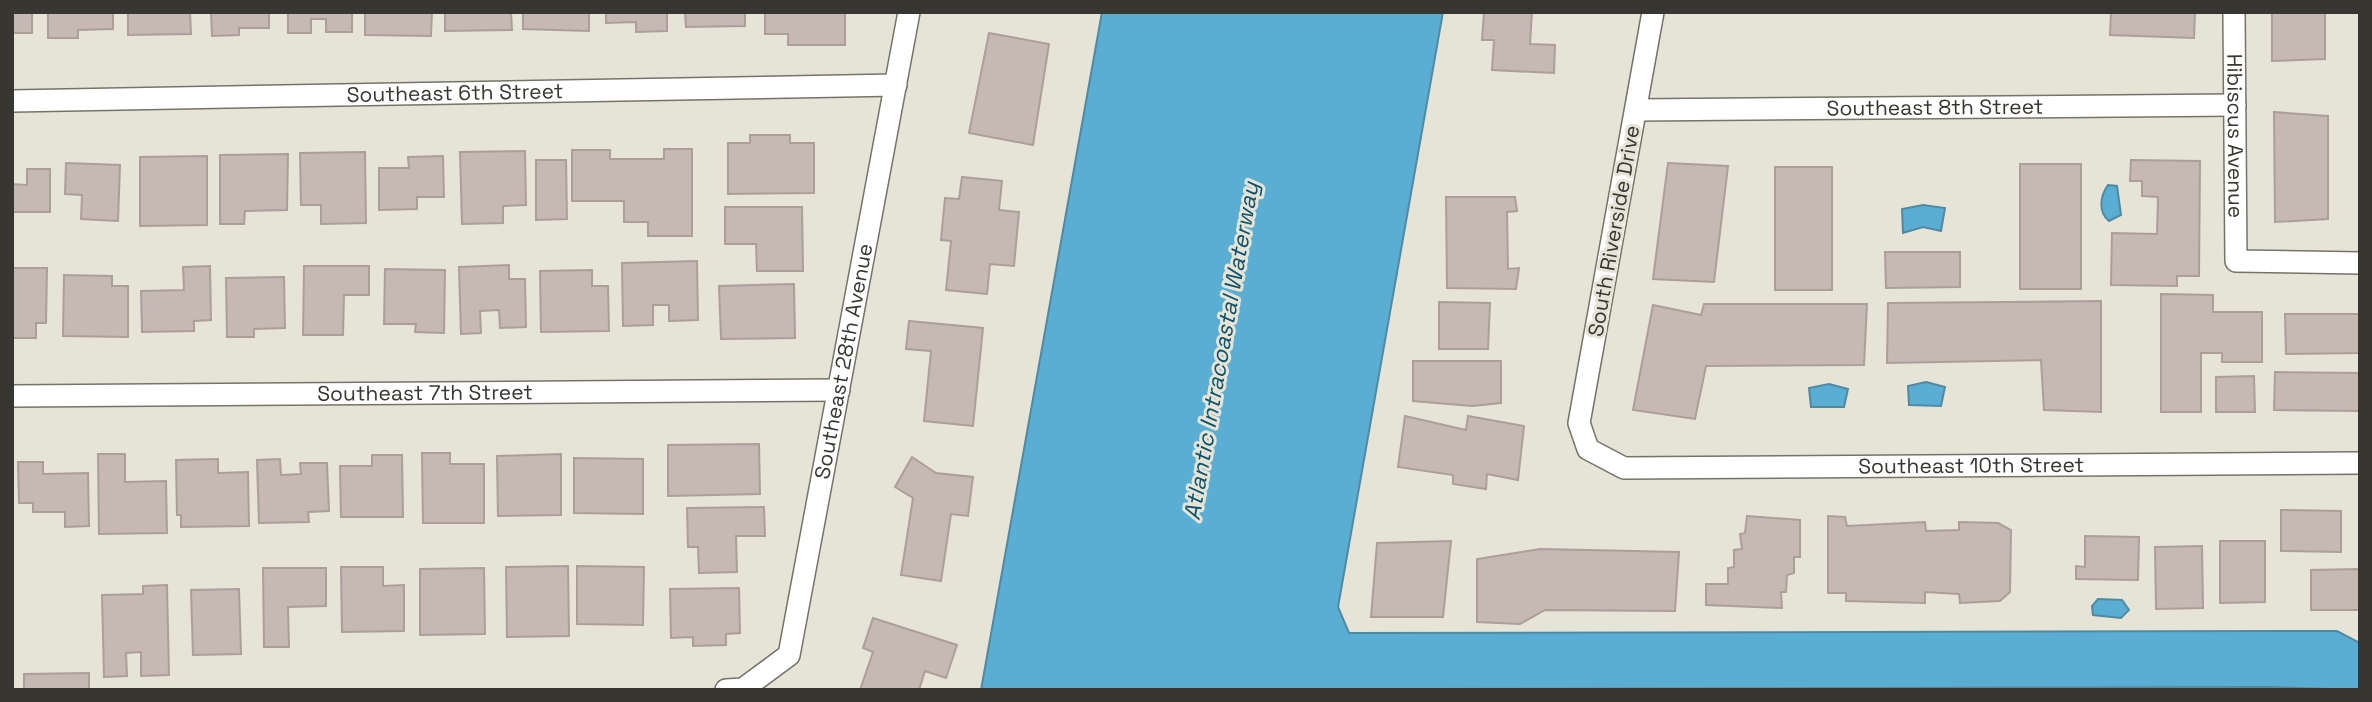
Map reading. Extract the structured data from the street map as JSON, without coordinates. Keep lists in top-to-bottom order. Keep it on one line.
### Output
{"streets":{"street":["Southeast 6th Street","Southeast 8th Street","Hibiscus Avenue","South Riverside Drive","Southeast 28th Avenue","Southeast 7th Street","Southeast 10th Street"]},"crossings":[["Southeast 6th Street","Southeast 28th Avenue"],["Southeast 8th Street","Hibiscus Avenue"],["Southeast 8th Street","South Riverside Drive"],["South Riverside Drive","Southeast 10th Street"],["Southeast 28th Avenue","Southeast 7th Street"]],"water":["Atlantic Intracoastal Waterway"]}
